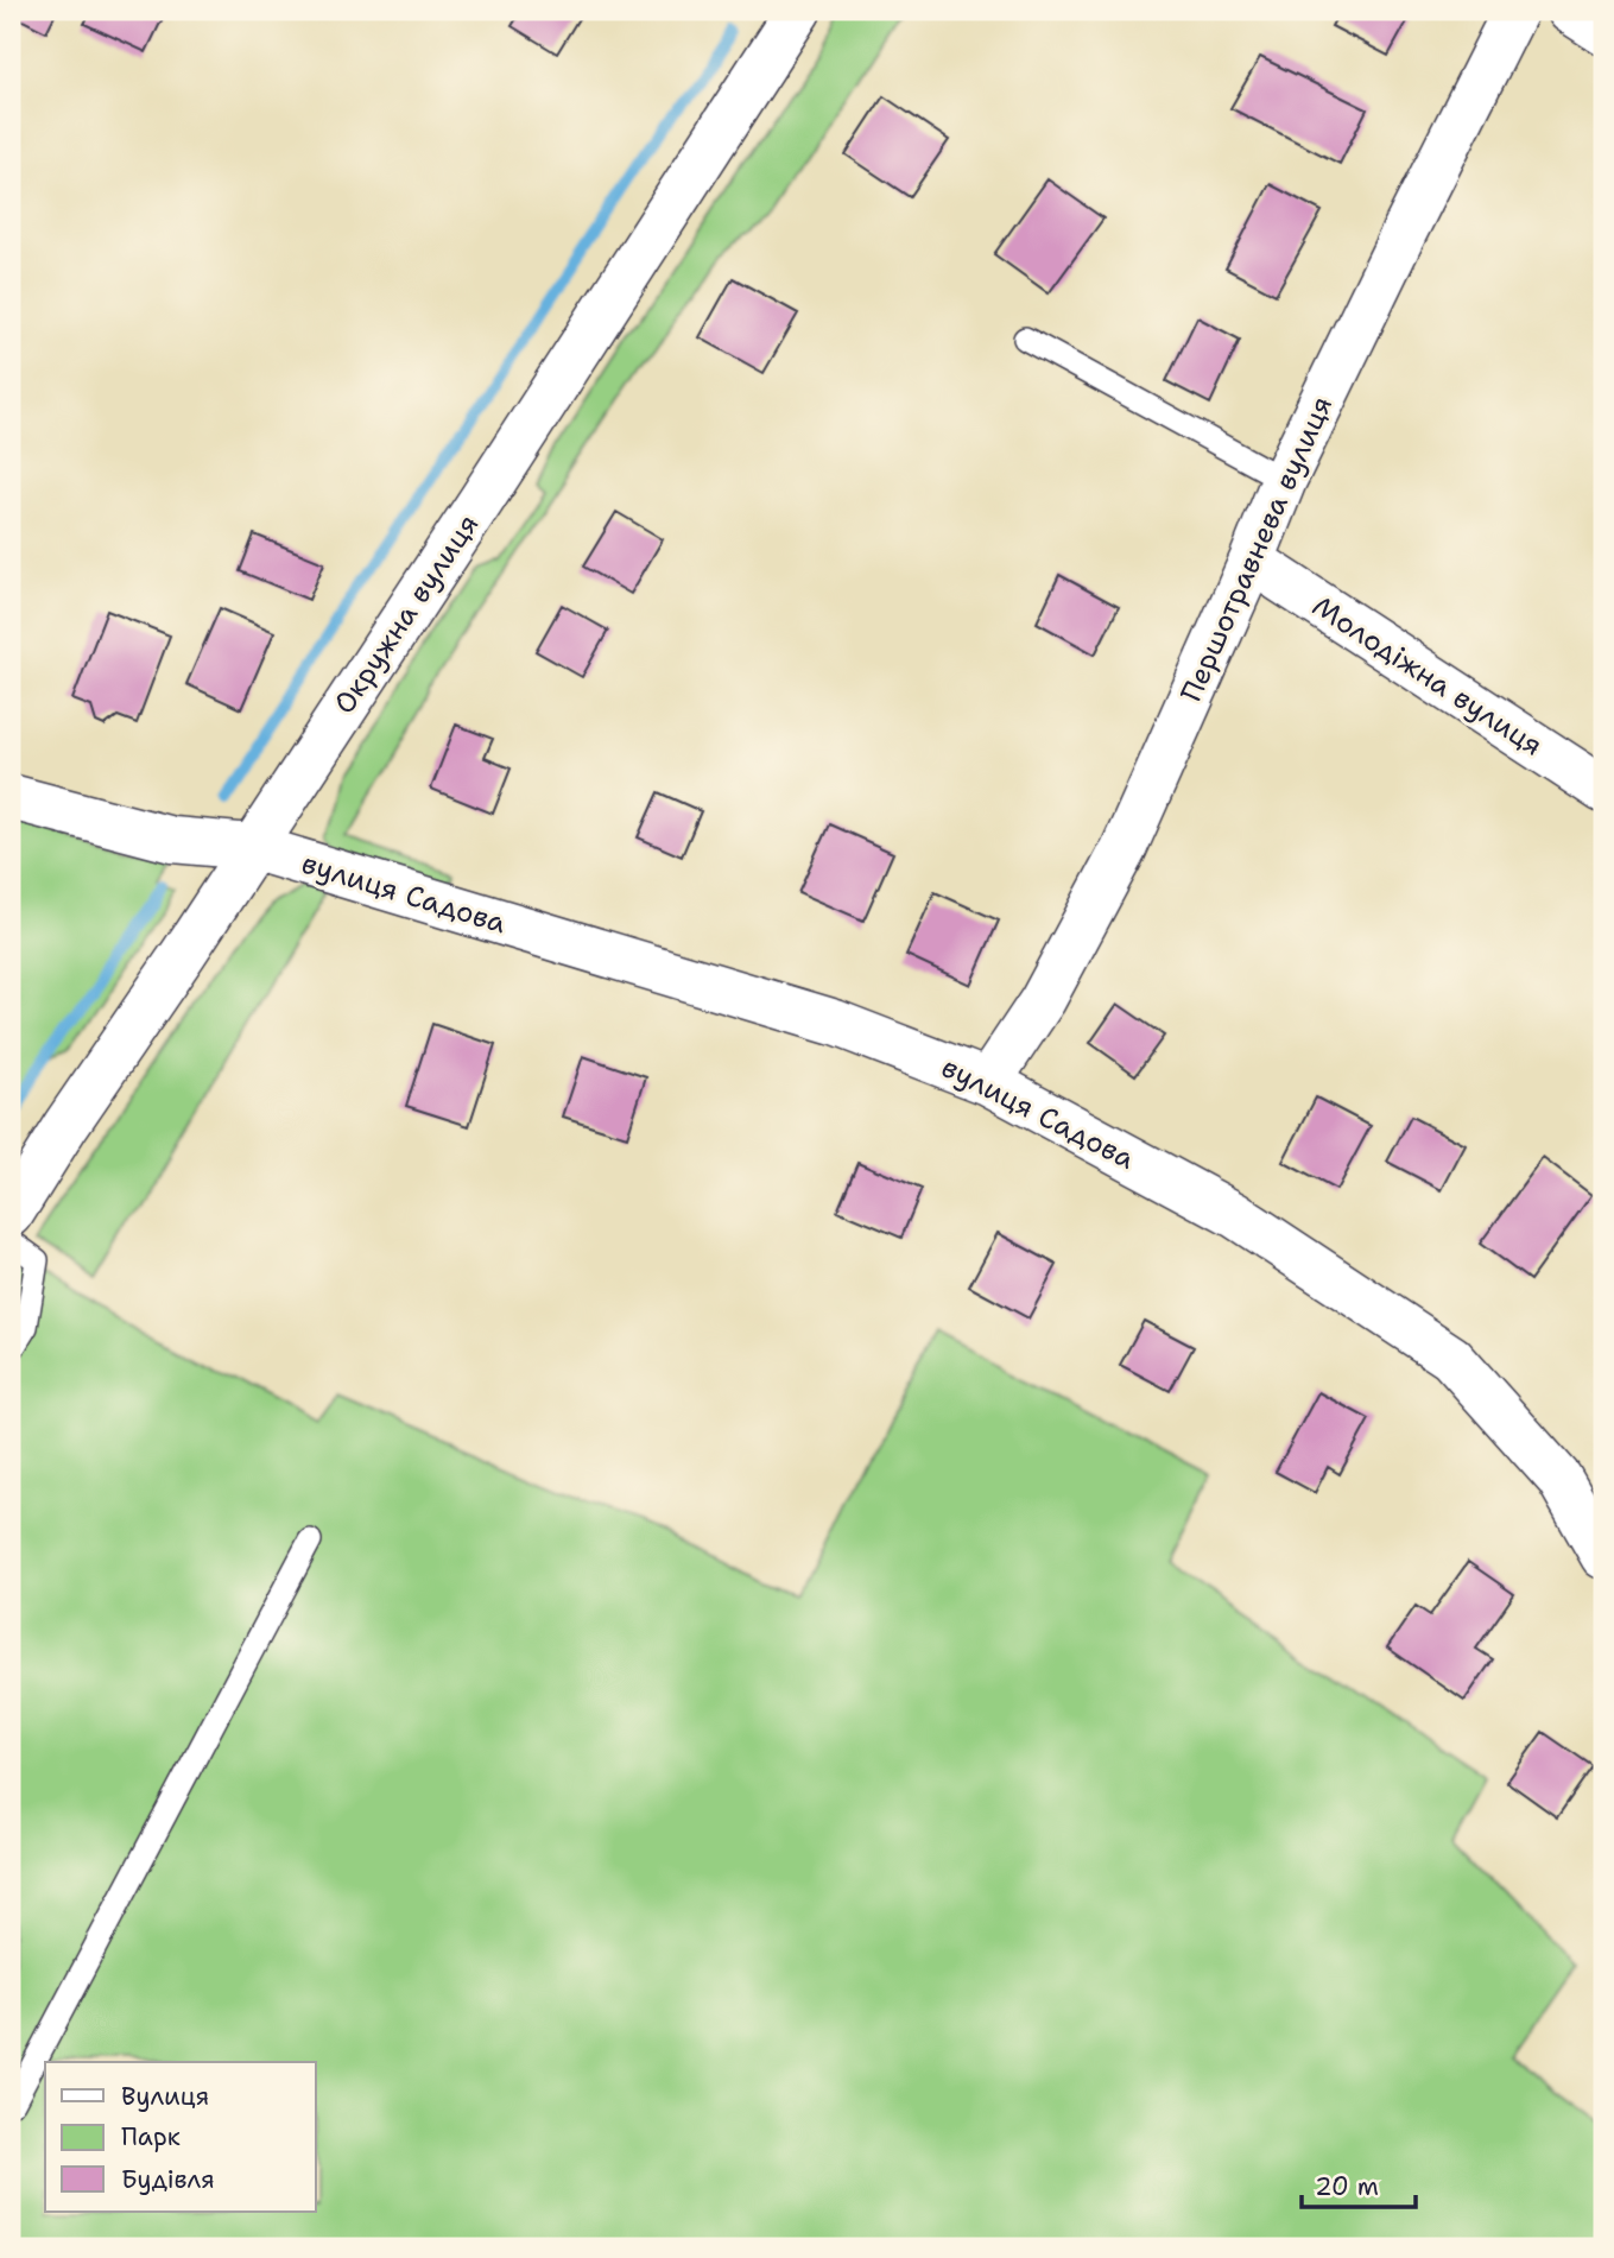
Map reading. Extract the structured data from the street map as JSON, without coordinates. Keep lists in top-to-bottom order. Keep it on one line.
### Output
{"streets":{"main road":["Першотравнева вулиця","Окружна вулиця","Молодіжна вулиця","вулиця Садова"]},"crossings":[["Першотравнева вулиця","Молодіжна вулиця"],["Першотравнева вулиця","вулиця Садова"],["Окружна вулиця","вулиця Садова"]],"legend":["Вулиця","Парк","Будівля"],"scale_bar":"20 m"}
